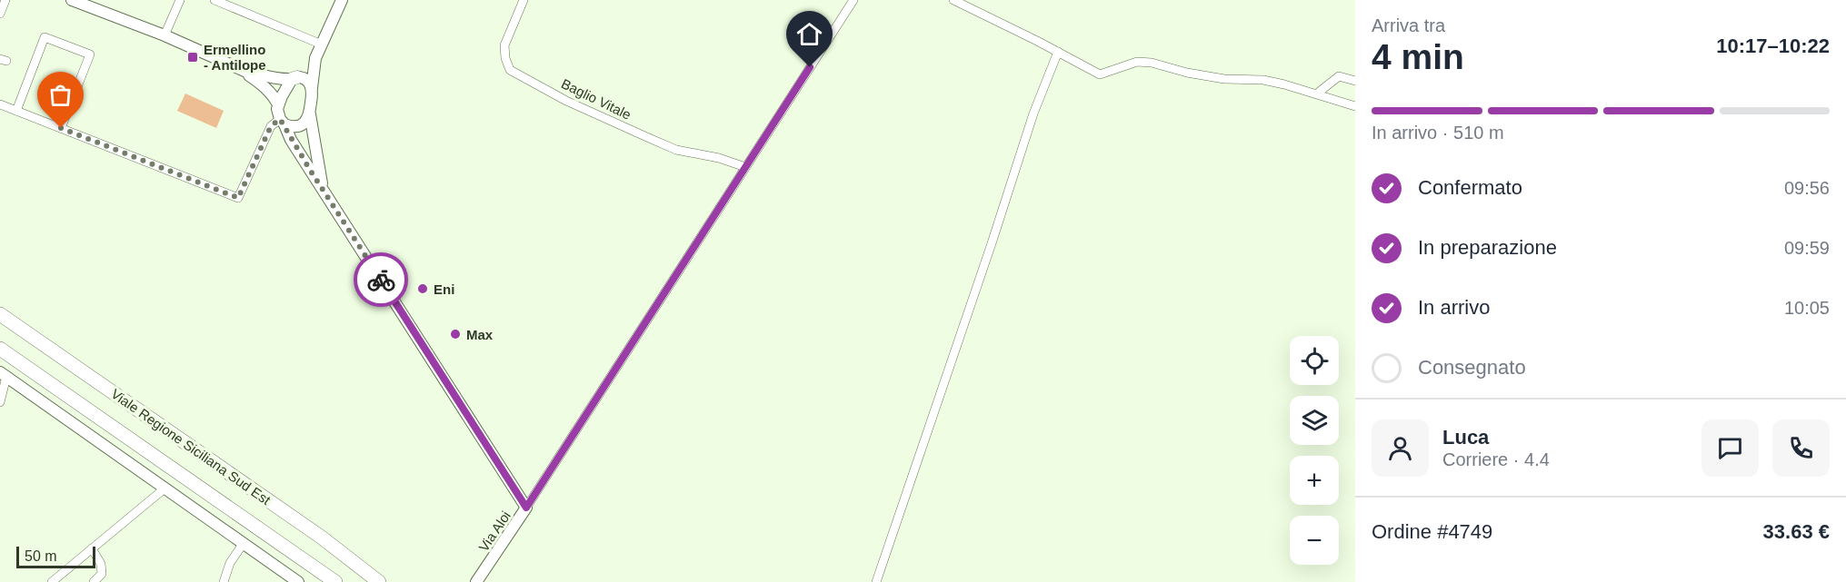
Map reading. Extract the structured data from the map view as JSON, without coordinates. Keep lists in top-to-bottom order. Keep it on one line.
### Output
{"streets":{"main road":["Viale Regione Siciliana Sud Est"],"street":["Baglio Vitale","Via Aloi"]},"crossings":[["Baglio Vitale","Via Aloi"]],"places":{"transit":["Ermellino - Antilope"],"other":["Eni","Max"]},"scale_bar":"50 m","page":{"heading":["4 min","Arriva tra","10:17–10:22"],"panel":["Luca","Corriere · 4.4","Ordine #4749","33.63 €"],"bar":"In arrivo · 510 m","list":[["Confermato","09:56"],["In preparazione","09:59"],["In arrivo","10:05"],"Consegnato"],"map_buttons":["+","−"],"scale":"50 m"}}
